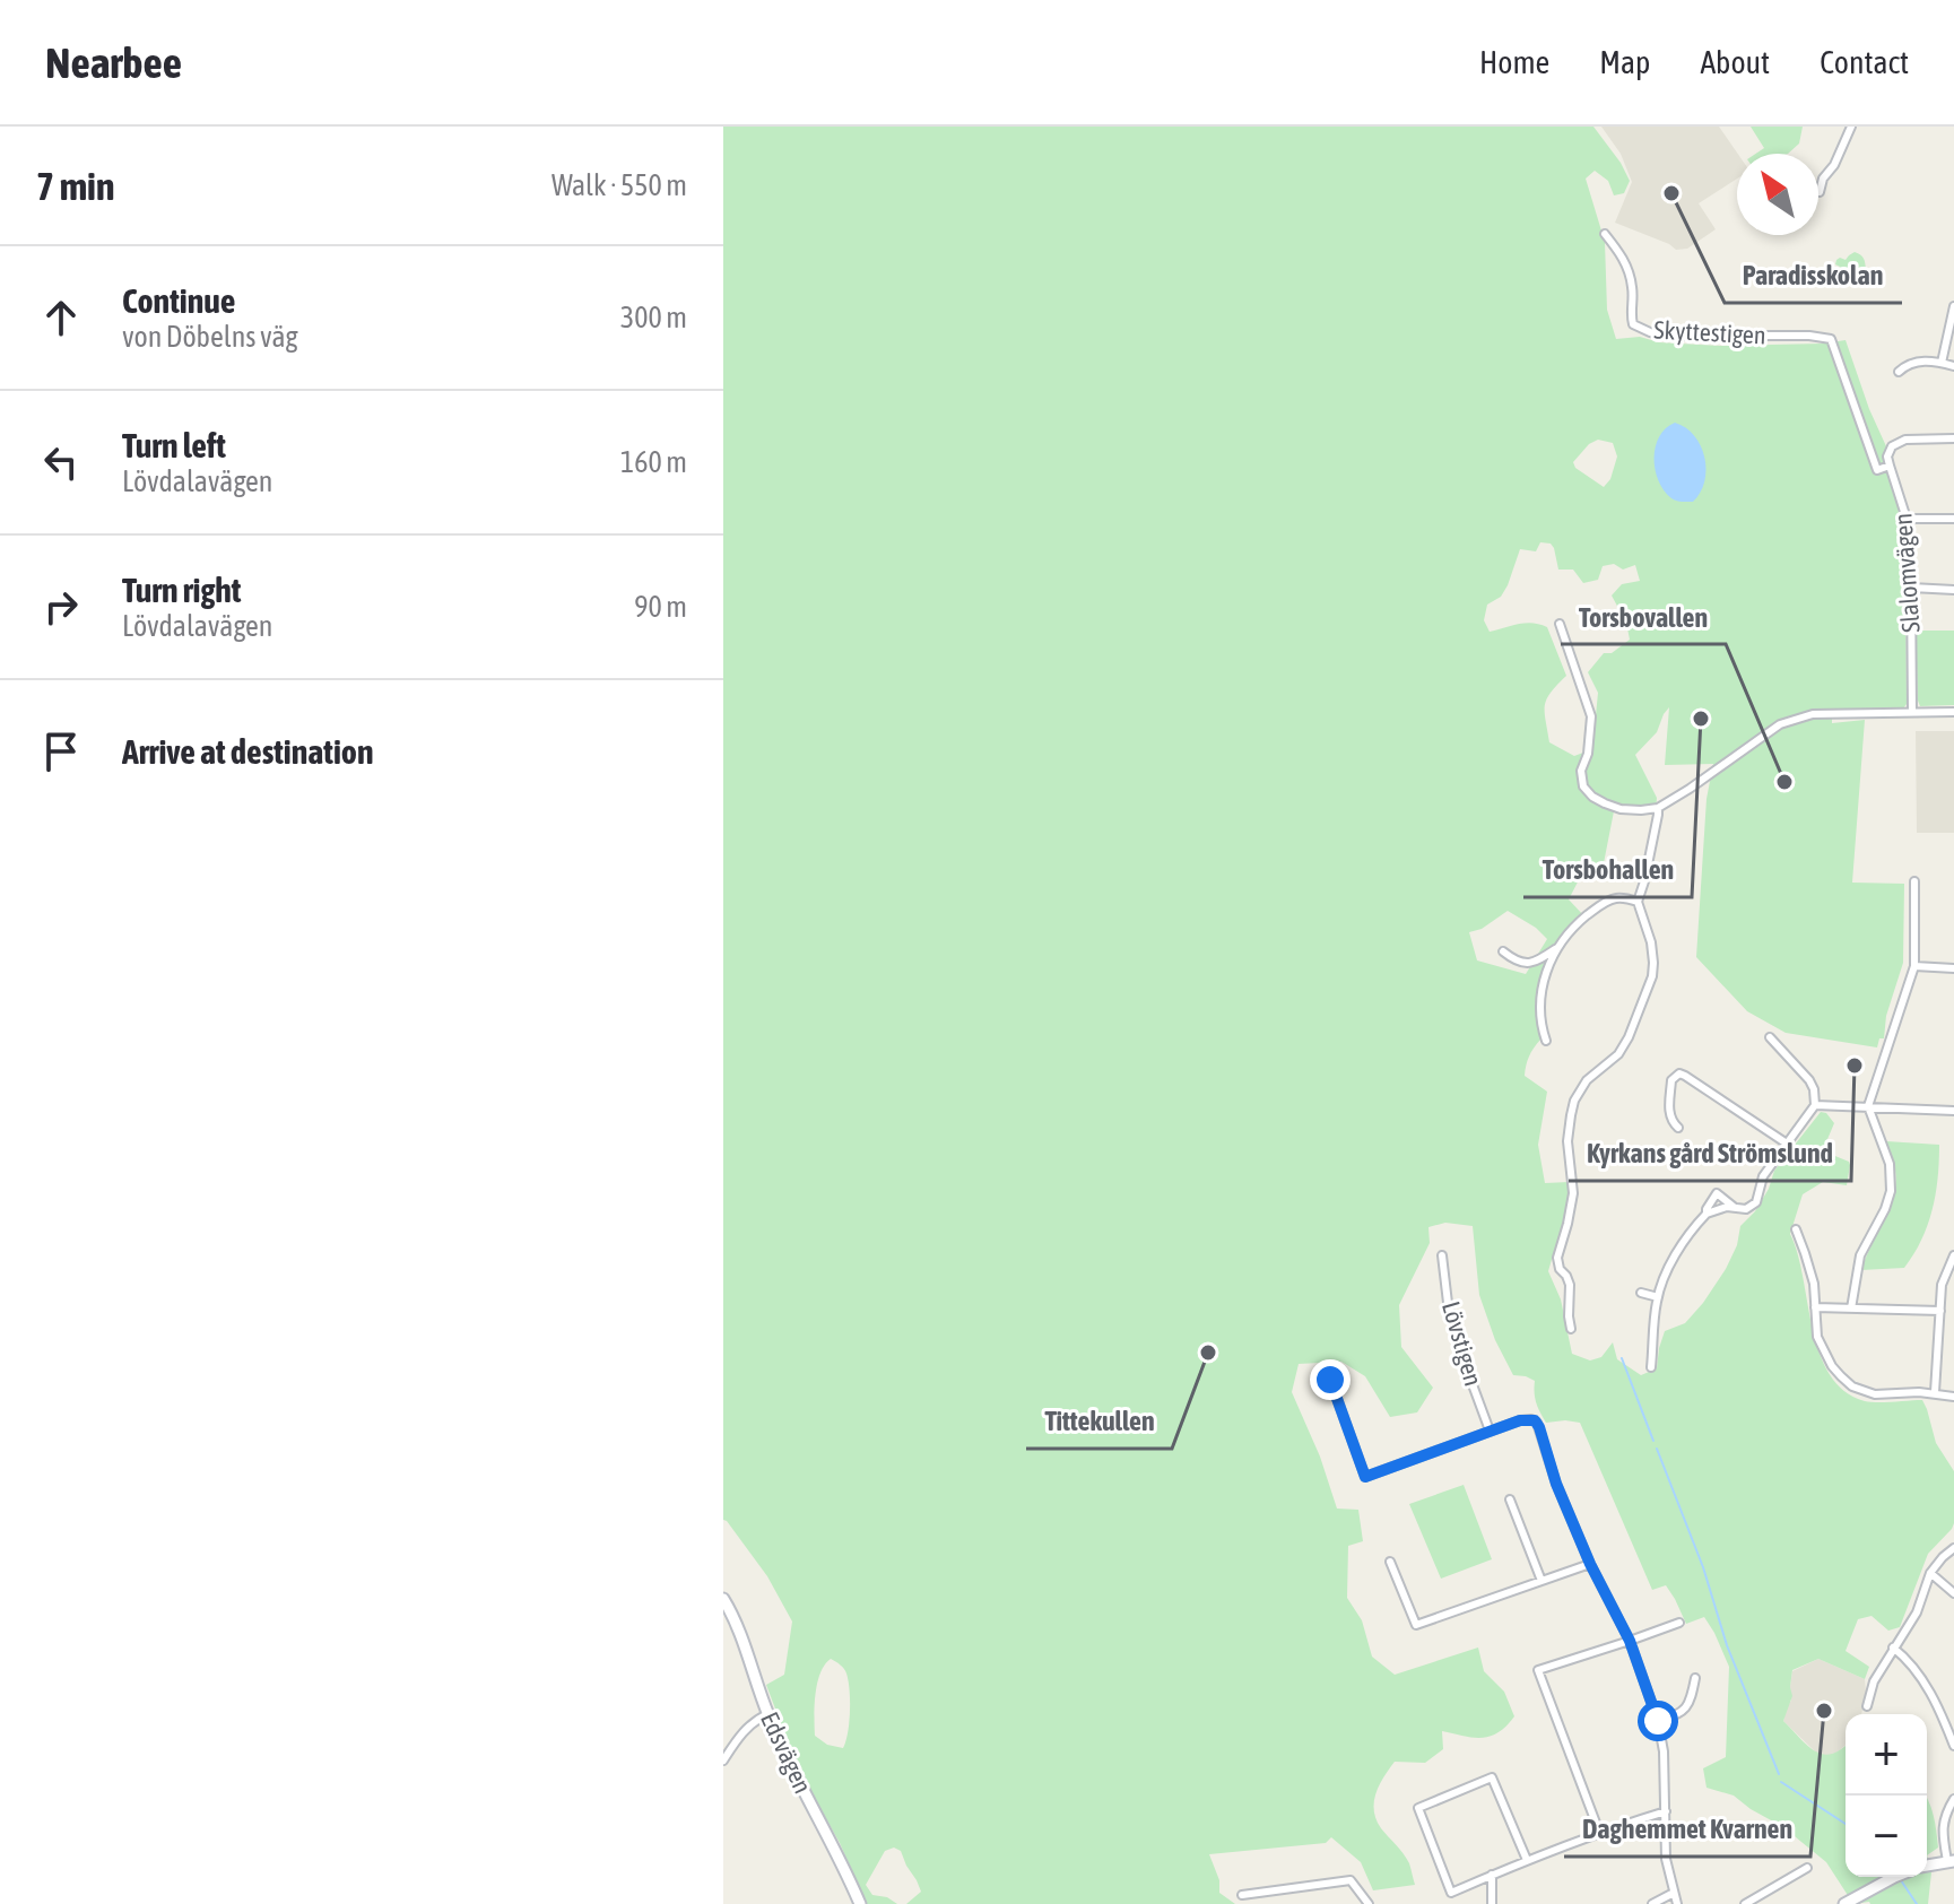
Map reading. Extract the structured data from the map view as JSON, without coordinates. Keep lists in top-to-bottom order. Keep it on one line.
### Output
{"streets":{"street":["Skyttestigen","Slalomvägen","Lövstigen","Edsvägen"]},"crossings":[["Skyttestigen","Slalomvägen"]],"places":["Paradisskolan","Torsbohallen","Torsbovallen","Kyrkans gård Strömslund","Tittekullen","Daghemmet Kvarnen"],"north":"top left","page":{"header":"Nearbee","nav":["Home","Map","About","Contact"],"heading":["7 min","Walk · 550 m"],"list":[["Continue","von Döbelns väg","300 m"],["Turn left","Lövdalavägen","160 m"],["Turn right","Lövdalavägen","90 m"],"Arrive at destination"],"map_buttons":["+","−"]}}
